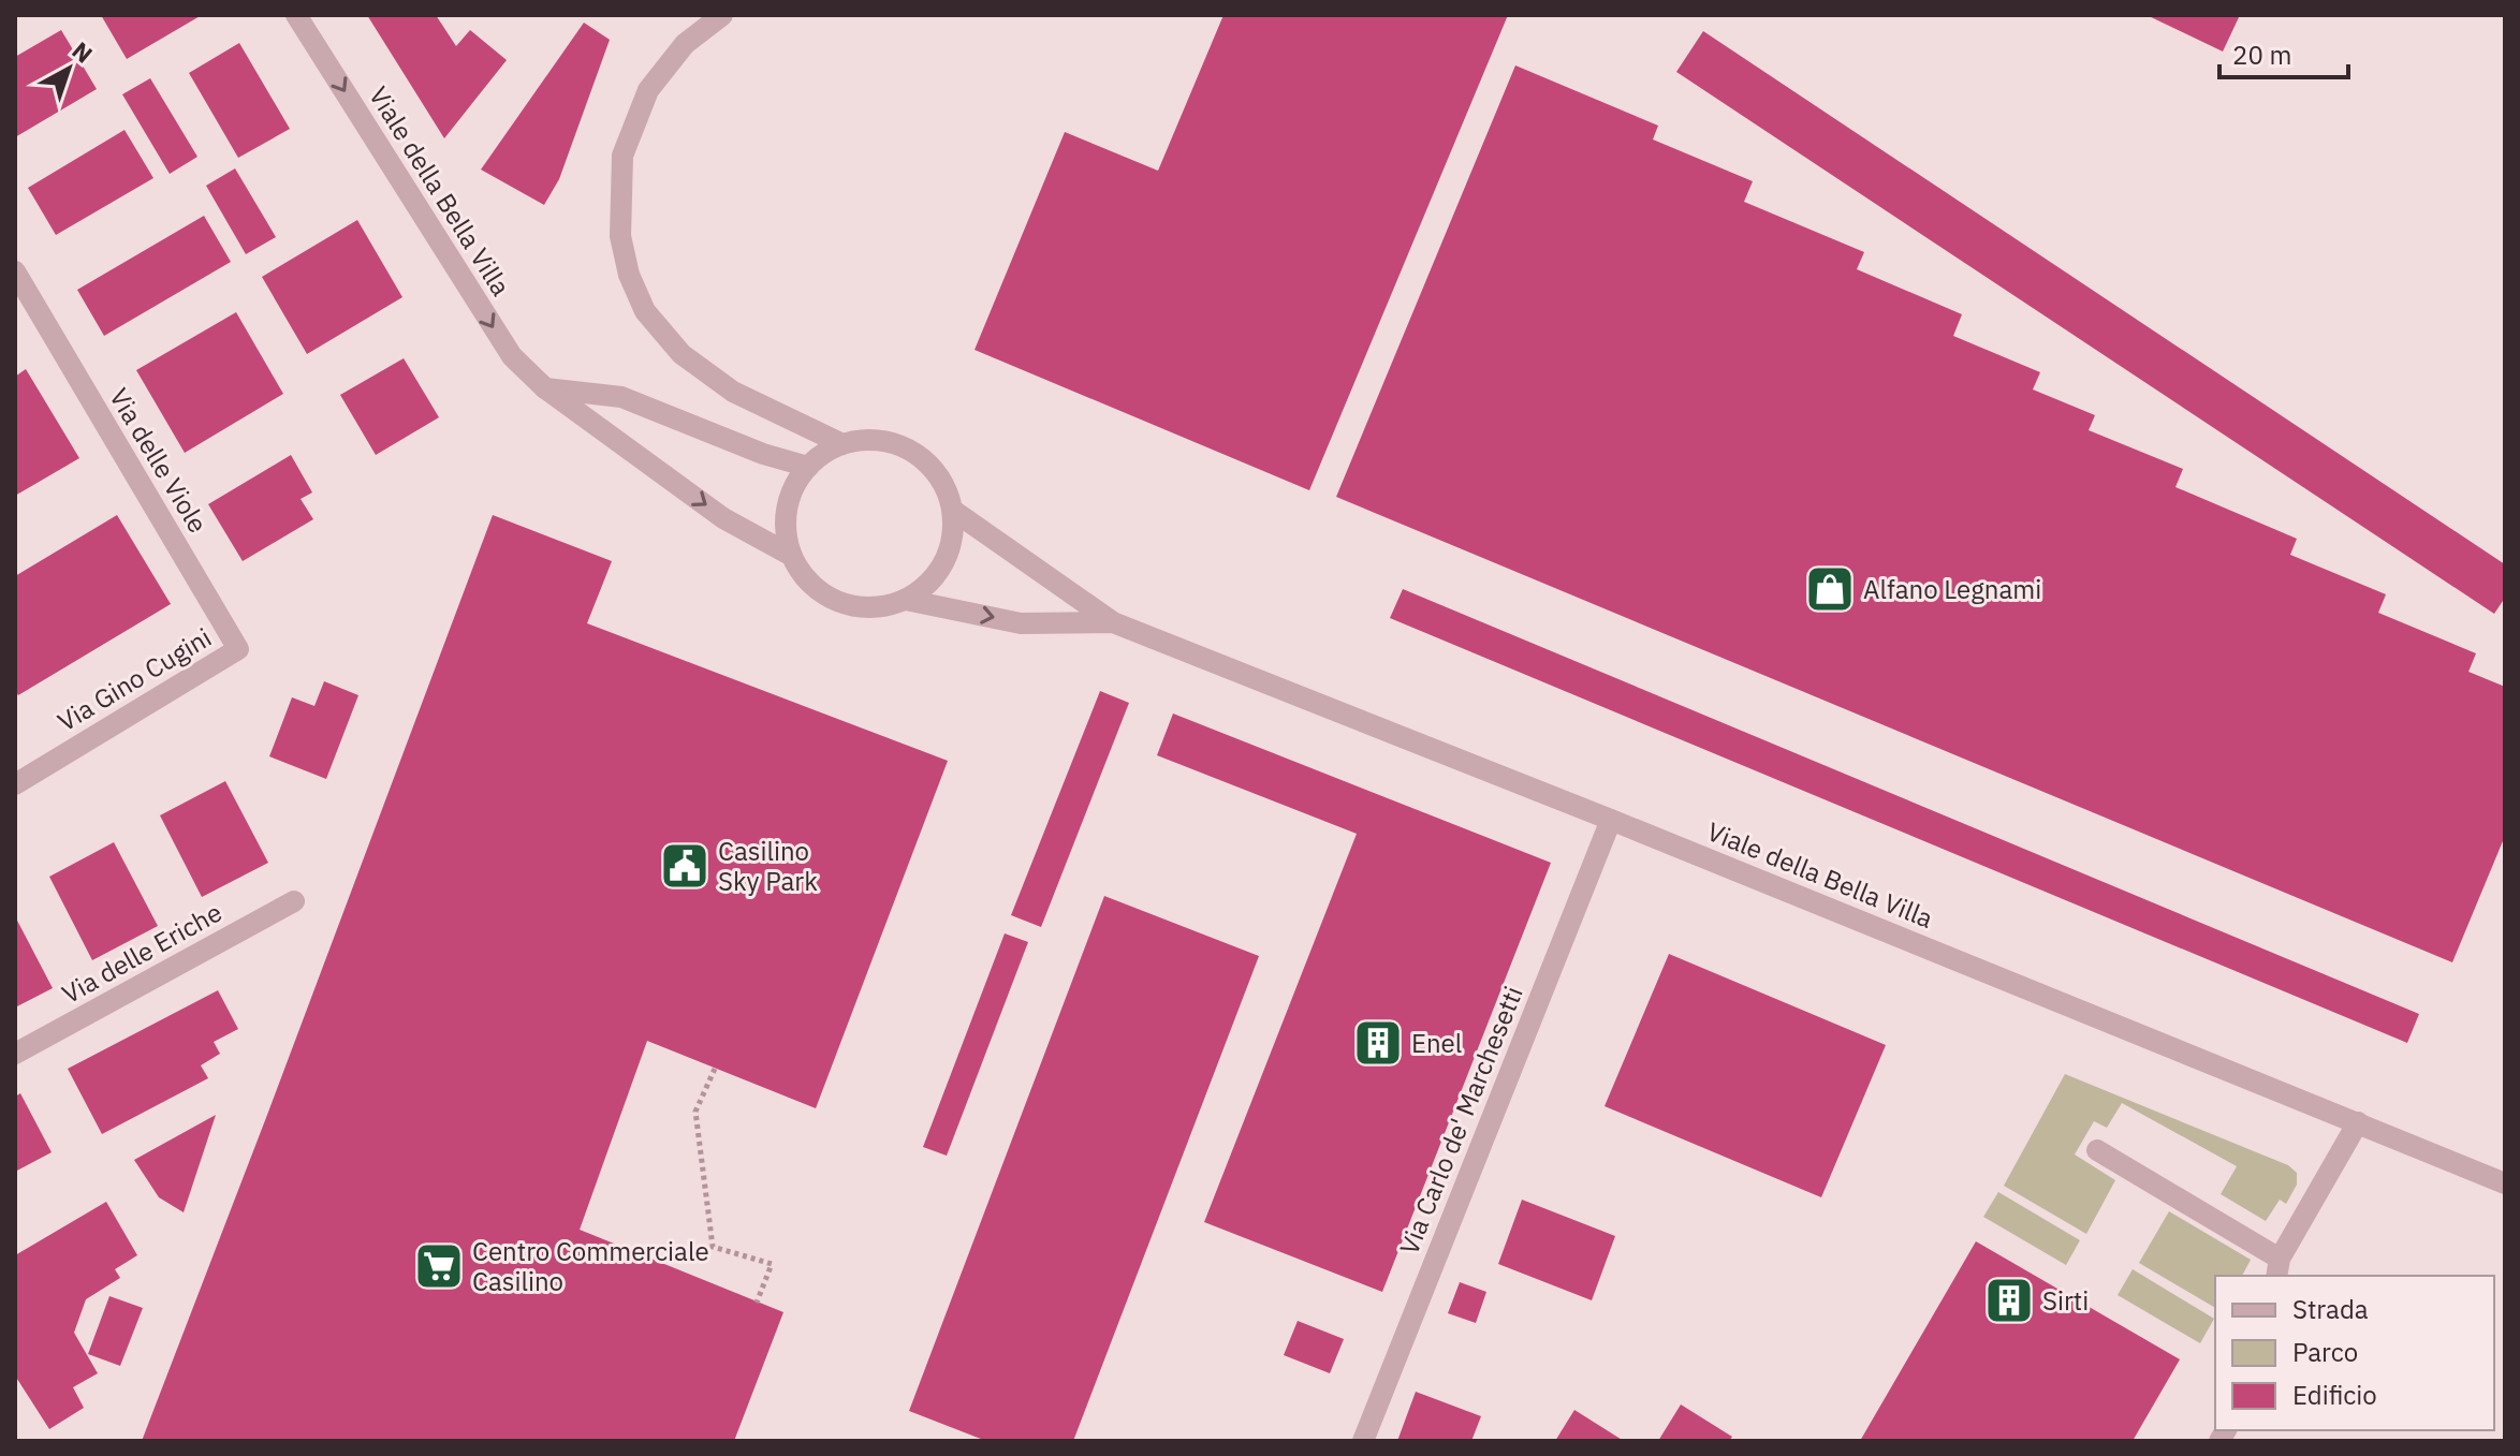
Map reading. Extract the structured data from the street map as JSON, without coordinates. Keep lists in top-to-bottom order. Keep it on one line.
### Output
{"streets":{"street":["Viale della Bella Villa","Via delle Viole","Via Gino Cugini","Via delle Eriche","Via Carlo de' Marchesetti"]},"crossings":[["Viale della Bella Villa","Via Carlo de' Marchesetti"],["Via delle Viole","Via Gino Cugini"]],"places":{"shop":["Alfano Legnami"],"public building":["Casilino Sky Park"],"building":["Enel","Sirti"],"supermarket":["Centro Commerciale Casilino"]},"legend":["Strada","Parco","Edificio"],"scale_bar":"20 m","north":"top right"}
